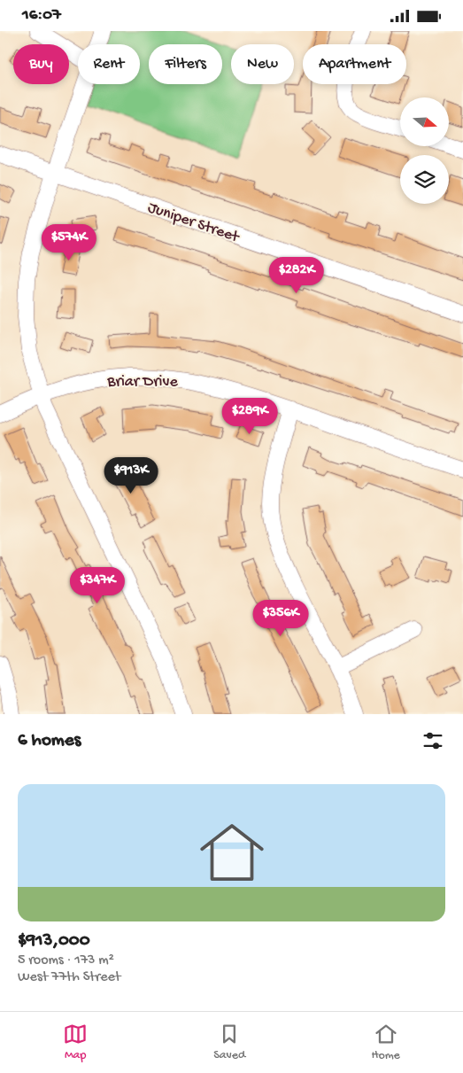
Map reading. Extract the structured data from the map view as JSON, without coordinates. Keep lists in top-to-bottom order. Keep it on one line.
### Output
{"streets":{"street":["Juniper Street","Briar Drive"]},"north":"right","page":{"status":"16:07","chip":["Buy","Rent","Filters","New","Apartment"],"price":["$574K","$282K","$289K","$913K","$347K","$356K"],"heading":"6 homes","list":[{"name":"$913,000","note":"5 rooms · 173 m² · West 77th Street"}],"tabs":["Map","Saved","Home"]}}
